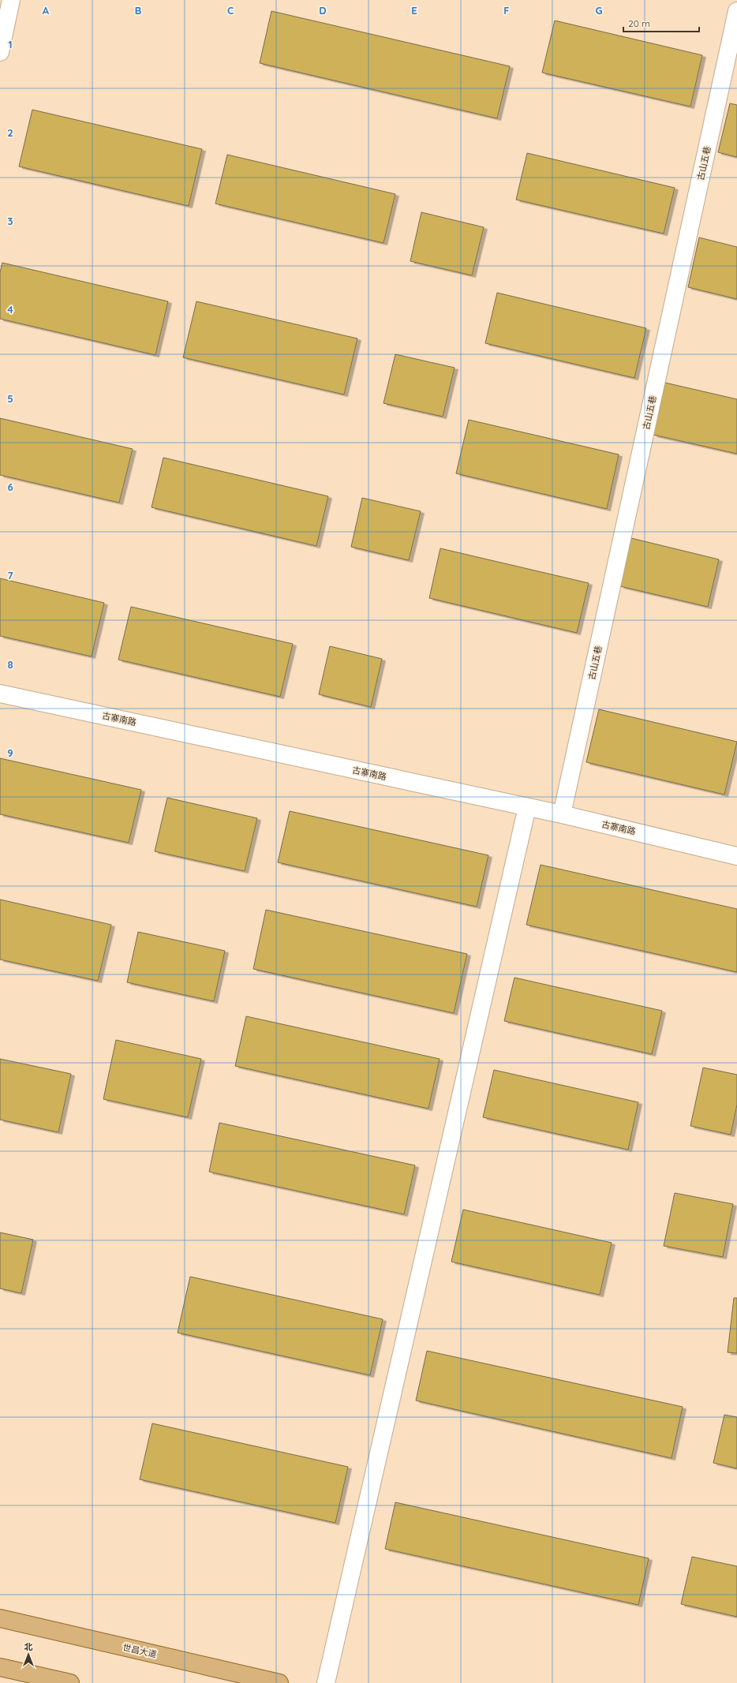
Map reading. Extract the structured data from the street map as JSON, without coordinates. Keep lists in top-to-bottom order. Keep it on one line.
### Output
{"streets":{"main road":["世昌大道"],"street":["古山五巷","古寨南路"]},"crossings":[["古山五巷","古寨南路"]],"scale_bar":"20 m","north":"top","grid":{"columns":["A","B","C","D","E","F","G"],"rows":["1","2","3","4","5","6","7","8","9"]}}
